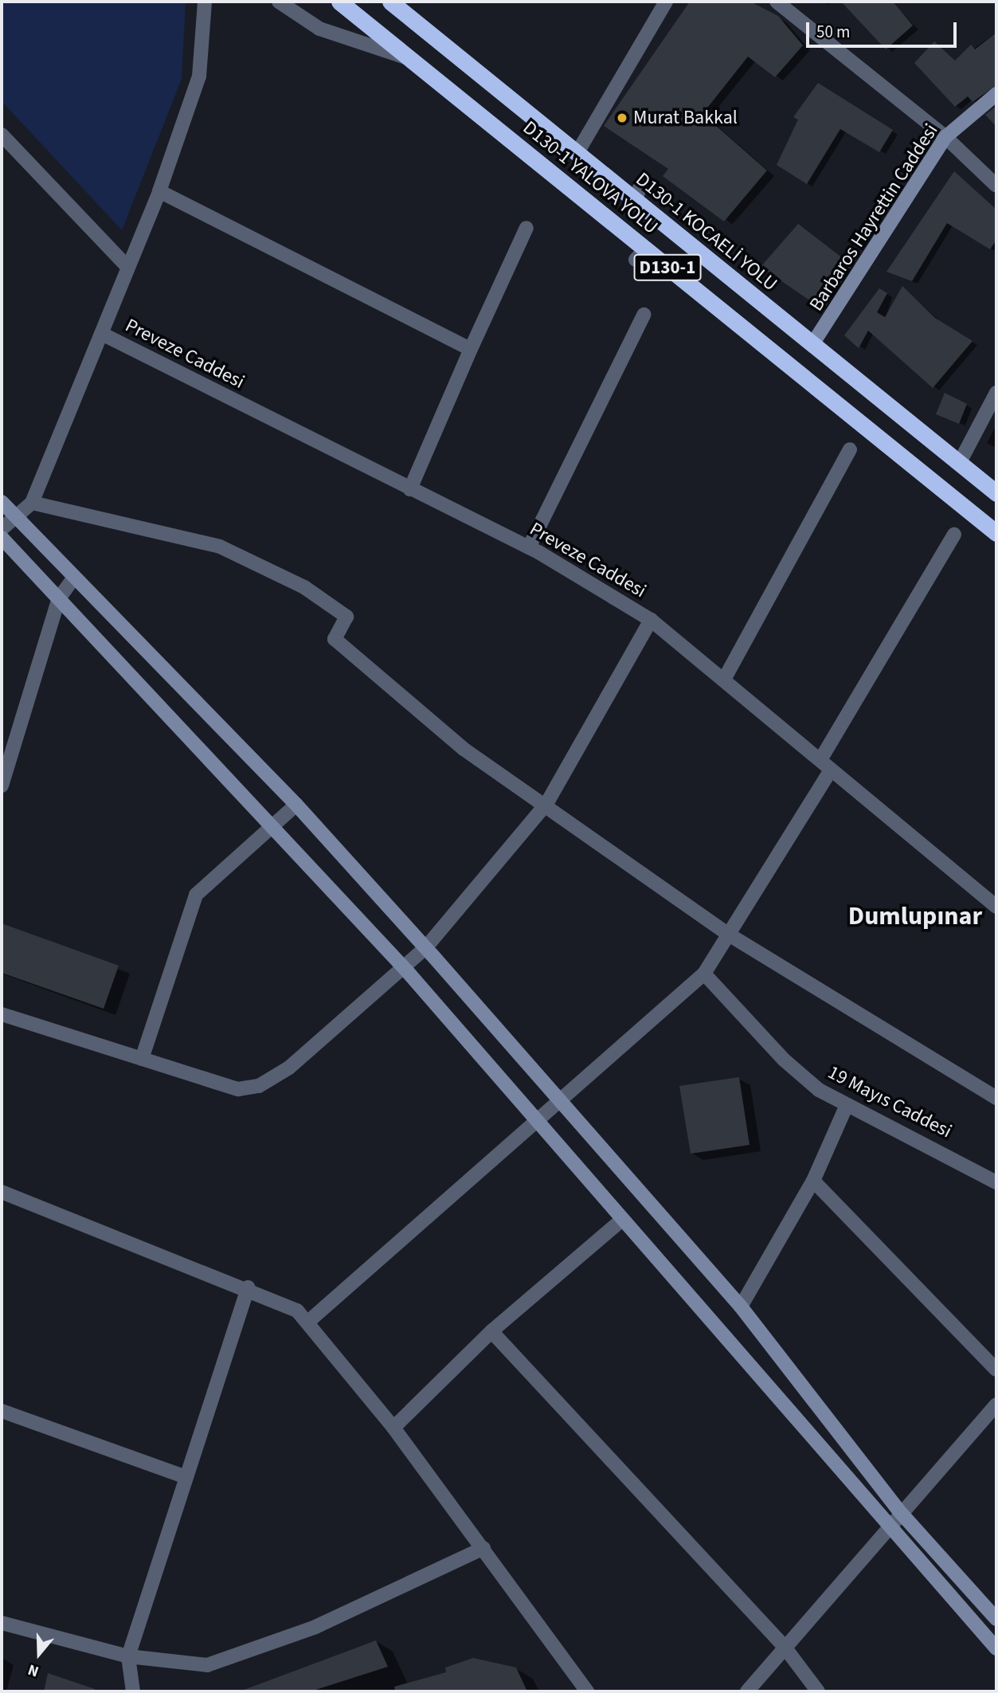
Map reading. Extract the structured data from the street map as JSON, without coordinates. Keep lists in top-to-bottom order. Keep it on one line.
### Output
{"streets":{"highway":["D130-1 YALOVA YOLU","D130-1 KOCAELİ YOLU","D130-1"],"main road":["Barbaros Hayrettin Caddesi"],"street":["Preveze Caddesi","19 Mayıs Caddesi"]},"crossings":[["Barbaros Hayrettin Caddesi","D130-1 KOCAELİ YOLU"]],"districts":["Dumlupınar"],"places":["Murat Bakkal"],"scale_bar":"50 m","north":"bottom"}
